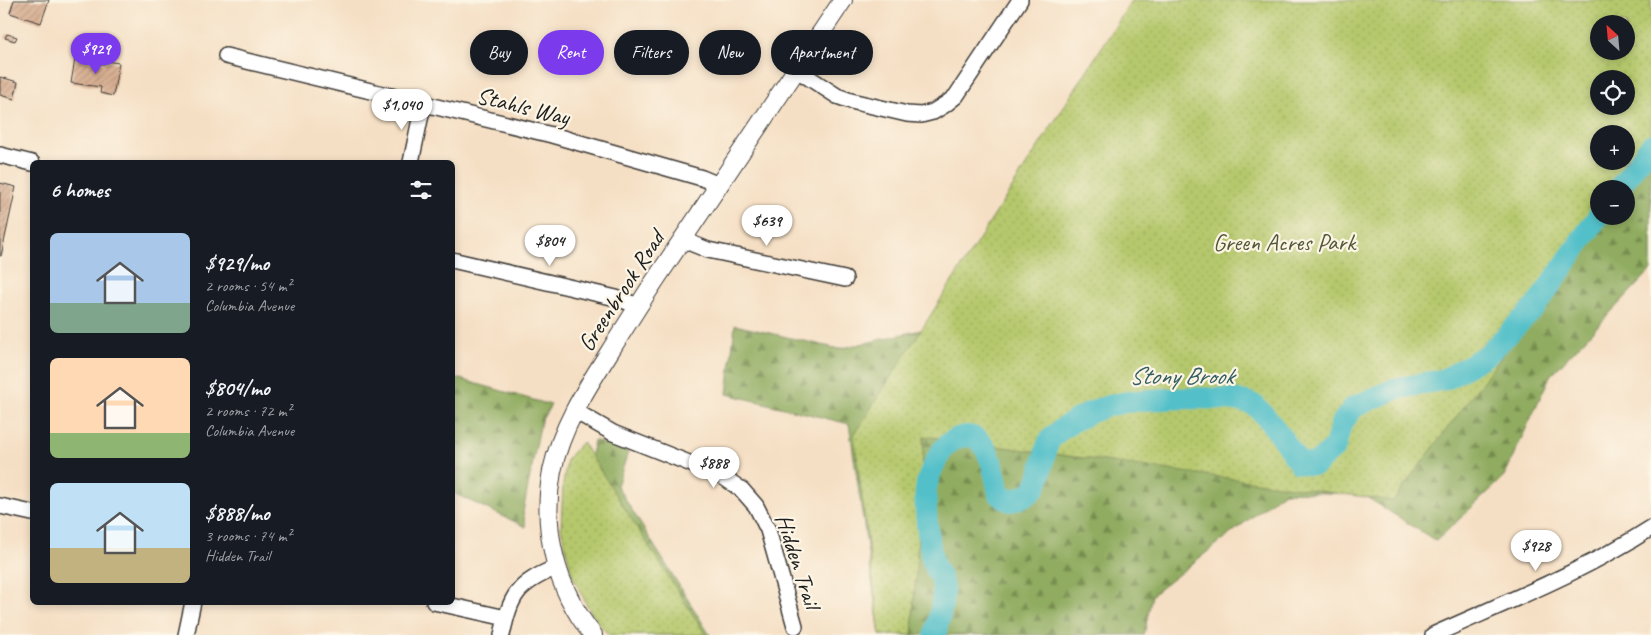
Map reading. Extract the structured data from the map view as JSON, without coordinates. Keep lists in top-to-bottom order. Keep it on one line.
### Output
{"streets":{"street":["Stahls Way","Greenbrook Road","Hidden Trail"]},"crossings":[["Stahls Way","Greenbrook Road"],["Greenbrook Road","Hidden Trail"]],"water":["Stony Brook"],"parks":["Green Acres Park"],"north":"top left","page":{"map_buttons":["+","−"],"chip":["Buy","Rent","Filters","New","Apartment"],"price":["$929","$1,040","$639","$804","$888","$928"],"heading":"6 homes","list":[{"name":"$929/mo","note":"2 rooms · 54 m² · Columbia Avenue"},{"name":"$804/mo","note":"2 rooms · 72 m² · Columbia Avenue"},{"name":"$888/mo","note":"3 rooms · 74 m² · Hidden Trail"}]}}
